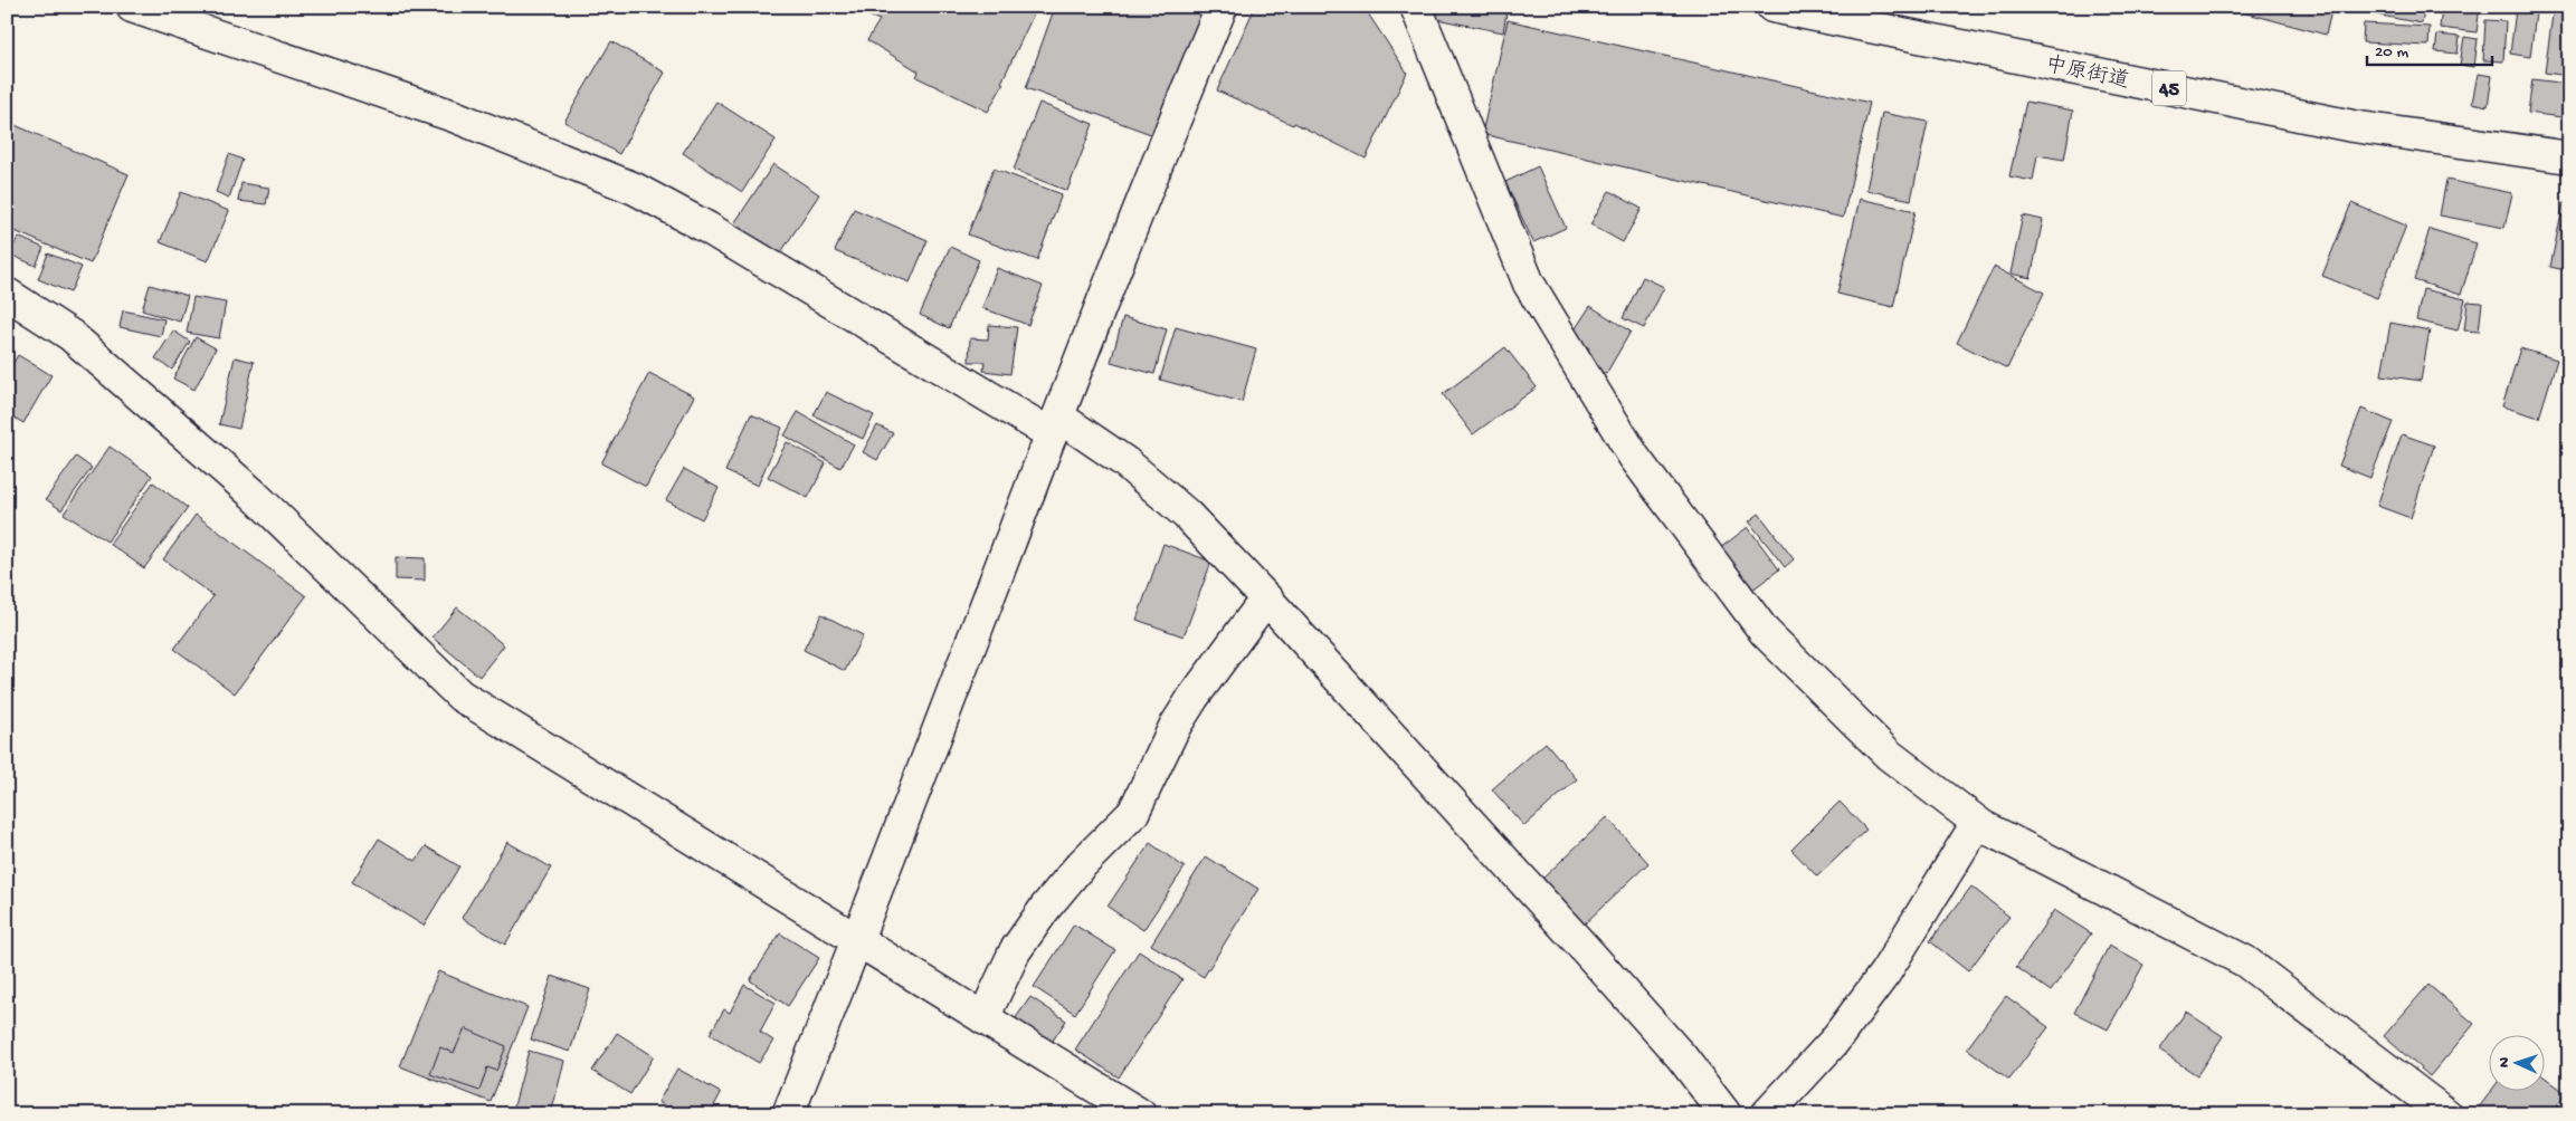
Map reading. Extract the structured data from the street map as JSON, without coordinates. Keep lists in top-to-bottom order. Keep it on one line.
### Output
{"streets":{"street":["中原街道","45"]},"scale_bar":"20 m","north":"left"}
